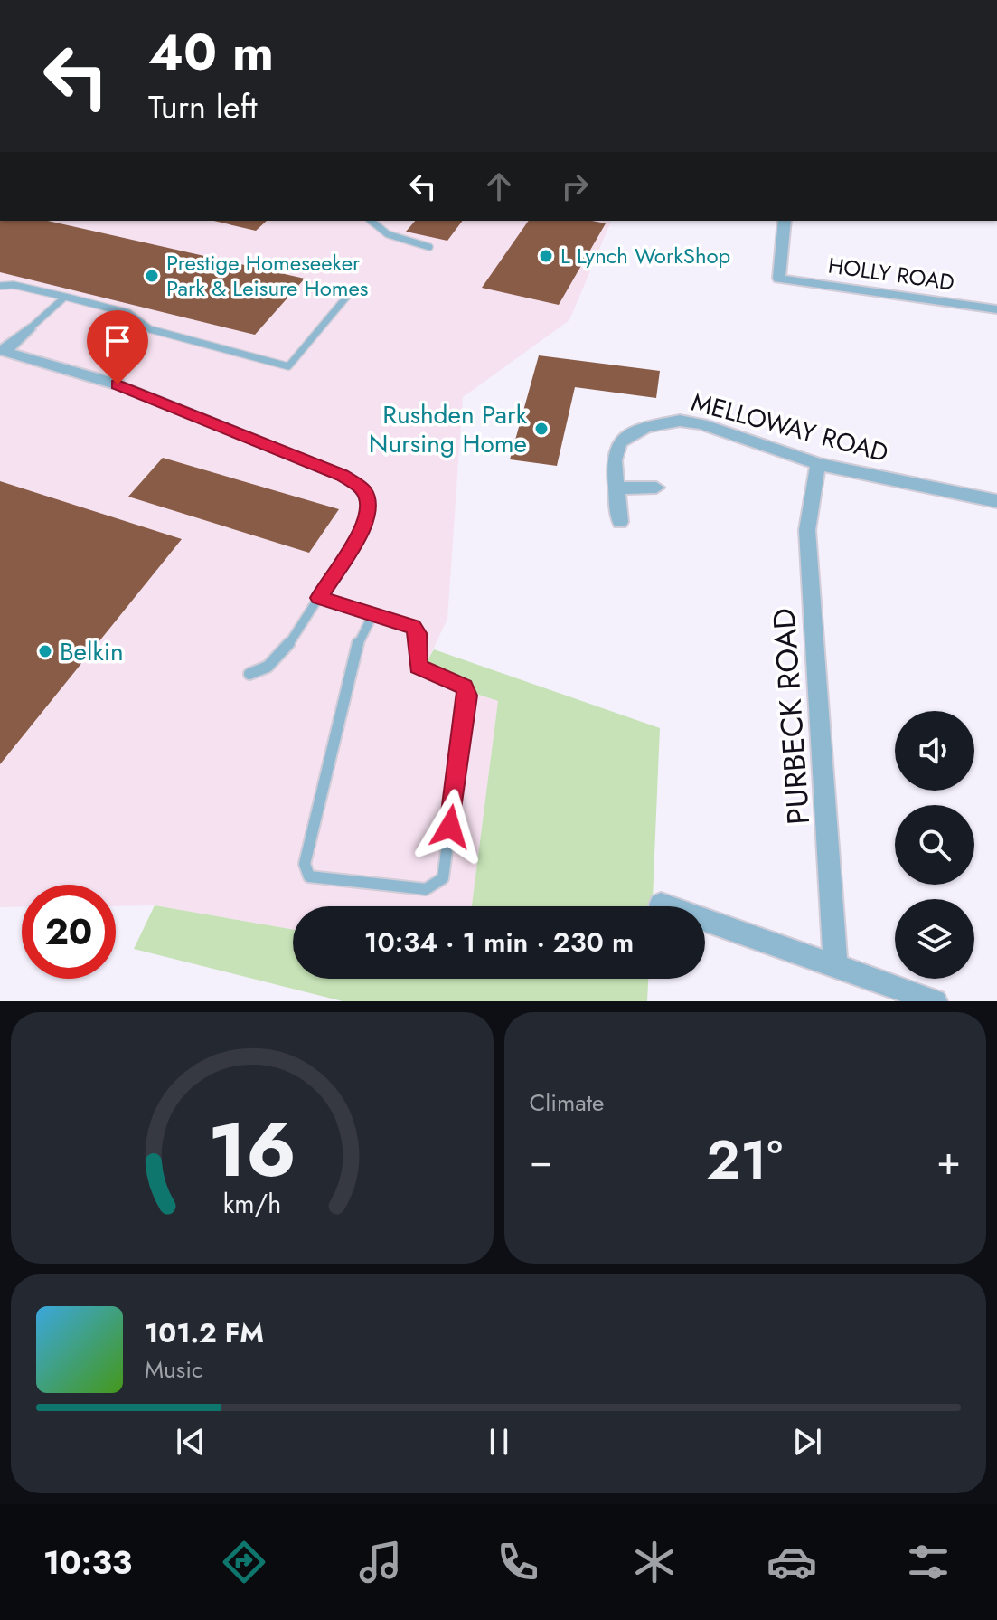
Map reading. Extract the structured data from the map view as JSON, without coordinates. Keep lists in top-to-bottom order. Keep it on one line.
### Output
{"streets":{"street":["HOLLY ROAD","MELLOWAY ROAD","PURBECK ROAD"]},"crossings":[["MELLOWAY ROAD","PURBECK ROAD"]],"places":["L Lynch WorkShop","Prestige Homeseeker Park & Leisure Homes","Rushden Park Nursing Home","Belkin"],"page":{"turn":["40 m","Turn left"],"limit":"20","trip":"10:34 · 1 min · 230 m","tile":"Climate","heat":["−","21°","+"],"song":["101.2 FM","Music"],"tabs":"10:33","gauge":["16","km/h"]}}
